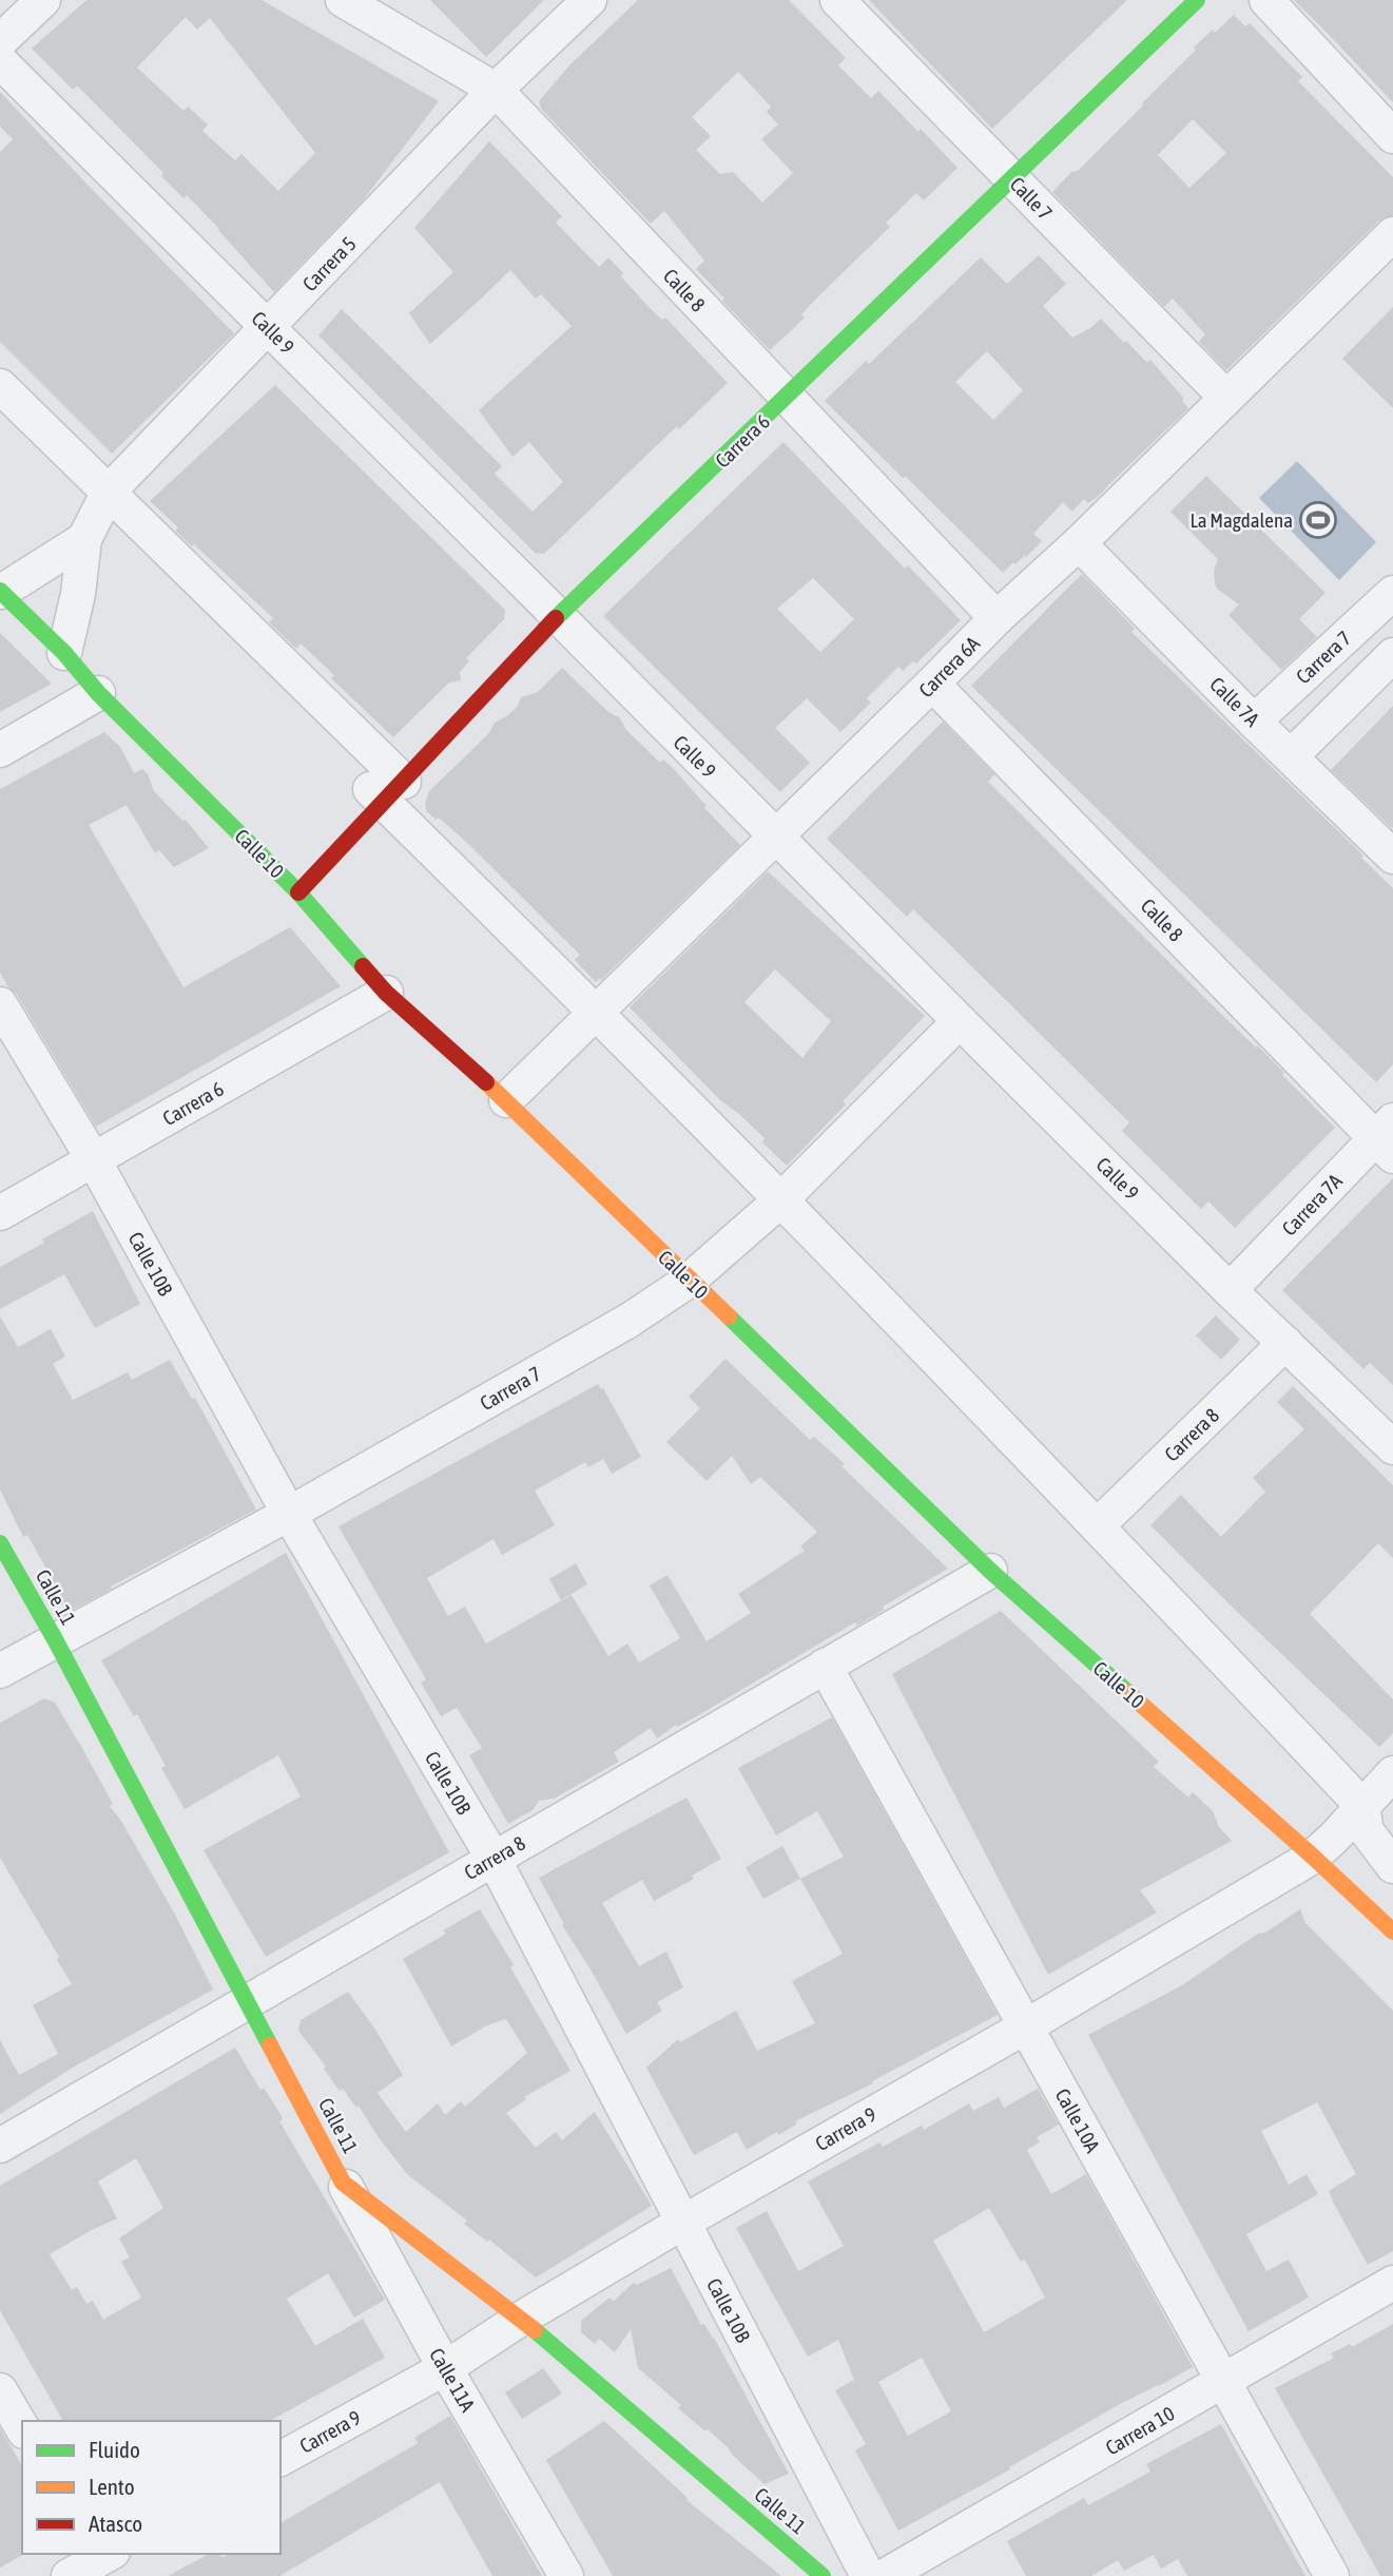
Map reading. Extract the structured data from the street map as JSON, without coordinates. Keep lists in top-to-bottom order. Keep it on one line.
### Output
{"streets":{"main road":["Carrera 6","Calle 10","Calle 11"],"street":["Calle 7","Carrera 5","Calle 8","Calle 9","Carrera 7","Carrera 6A","Calle 7A","Carrera 7A","Calle 10B","Carrera 8","Calle 10A","Carrera 9","Calle 11A","Carrera 10"]},"crossings":[["Calle 7","Carrera 6"],["Calle 7","Carrera 6A"],["Carrera 5","Calle 8"],["Carrera 5","Calle 9"],["Carrera 5","Calle 10"],["Calle 8","Carrera 6"],["Calle 8","Carrera 6A"],["Calle 8","Carrera 7A"],["Calle 9","Carrera 6"],["Calle 9","Carrera 7"],["Calle 9","Carrera 6A"],["Calle 9","Carrera 7A"],["Calle 9","Carrera 8"],["Carrera 6","Calle 10"],["Carrera 6","Calle 10B"],["Carrera 7","Calle 7A"],["Carrera 7","Calle 10"],["Carrera 7","Calle 10B"],["Carrera 7","Calle 11"],["Carrera 6A","Calle 7A"],["Carrera 6A","Calle 10"],["Calle 10","Carrera 8"],["Calle 10","Carrera 9"],["Calle 10B","Carrera 8"],["Calle 10B","Carrera 9"],["Carrera 8","Calle 11"],["Carrera 8","Calle 10A"],["Calle 11","Carrera 9"],["Calle 11","Calle 11A"],["Calle 10A","Carrera 9"],["Calle 10A","Carrera 10"],["Carrera 9","Calle 11A"]],"places":{"sports":["La Magdalena"]},"legend":["Fluido","Lento","Atasco"]}
